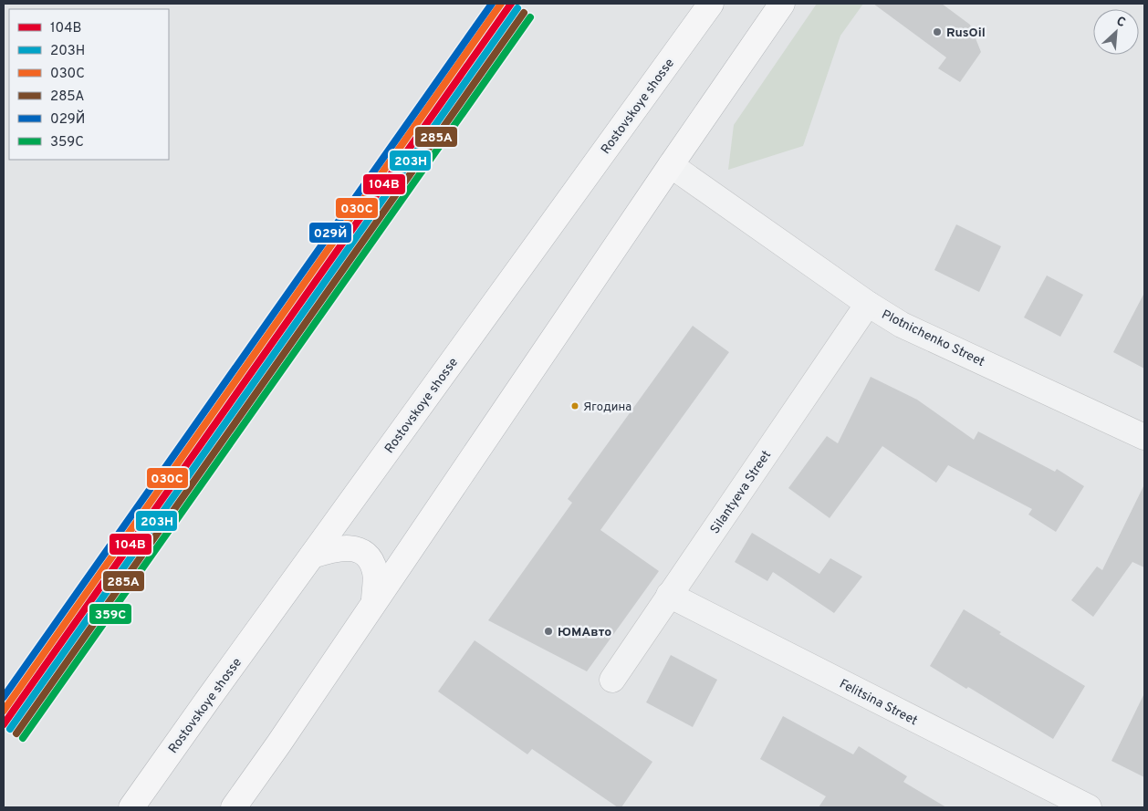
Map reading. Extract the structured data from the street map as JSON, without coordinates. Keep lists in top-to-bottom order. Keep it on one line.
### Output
{"streets":{"highway":["Rostovskoye shosse"],"street":["Plotnichenko Street","Silantyeva Street","Felitsina Street"]},"crossings":[["Plotnichenko Street","Silantyeva Street"],["Silantyeva Street","Felitsina Street"]],"places":["RusOil","Ягодина","ЮМАвто"],"lines":["transit line 104В","transit line 030C","transit line 029Й","transit line 203Н","transit line 285А","transit line 359С"],"legend":["104В","203Н","030C","285А","029Й","359С"],"north":"top right"}
